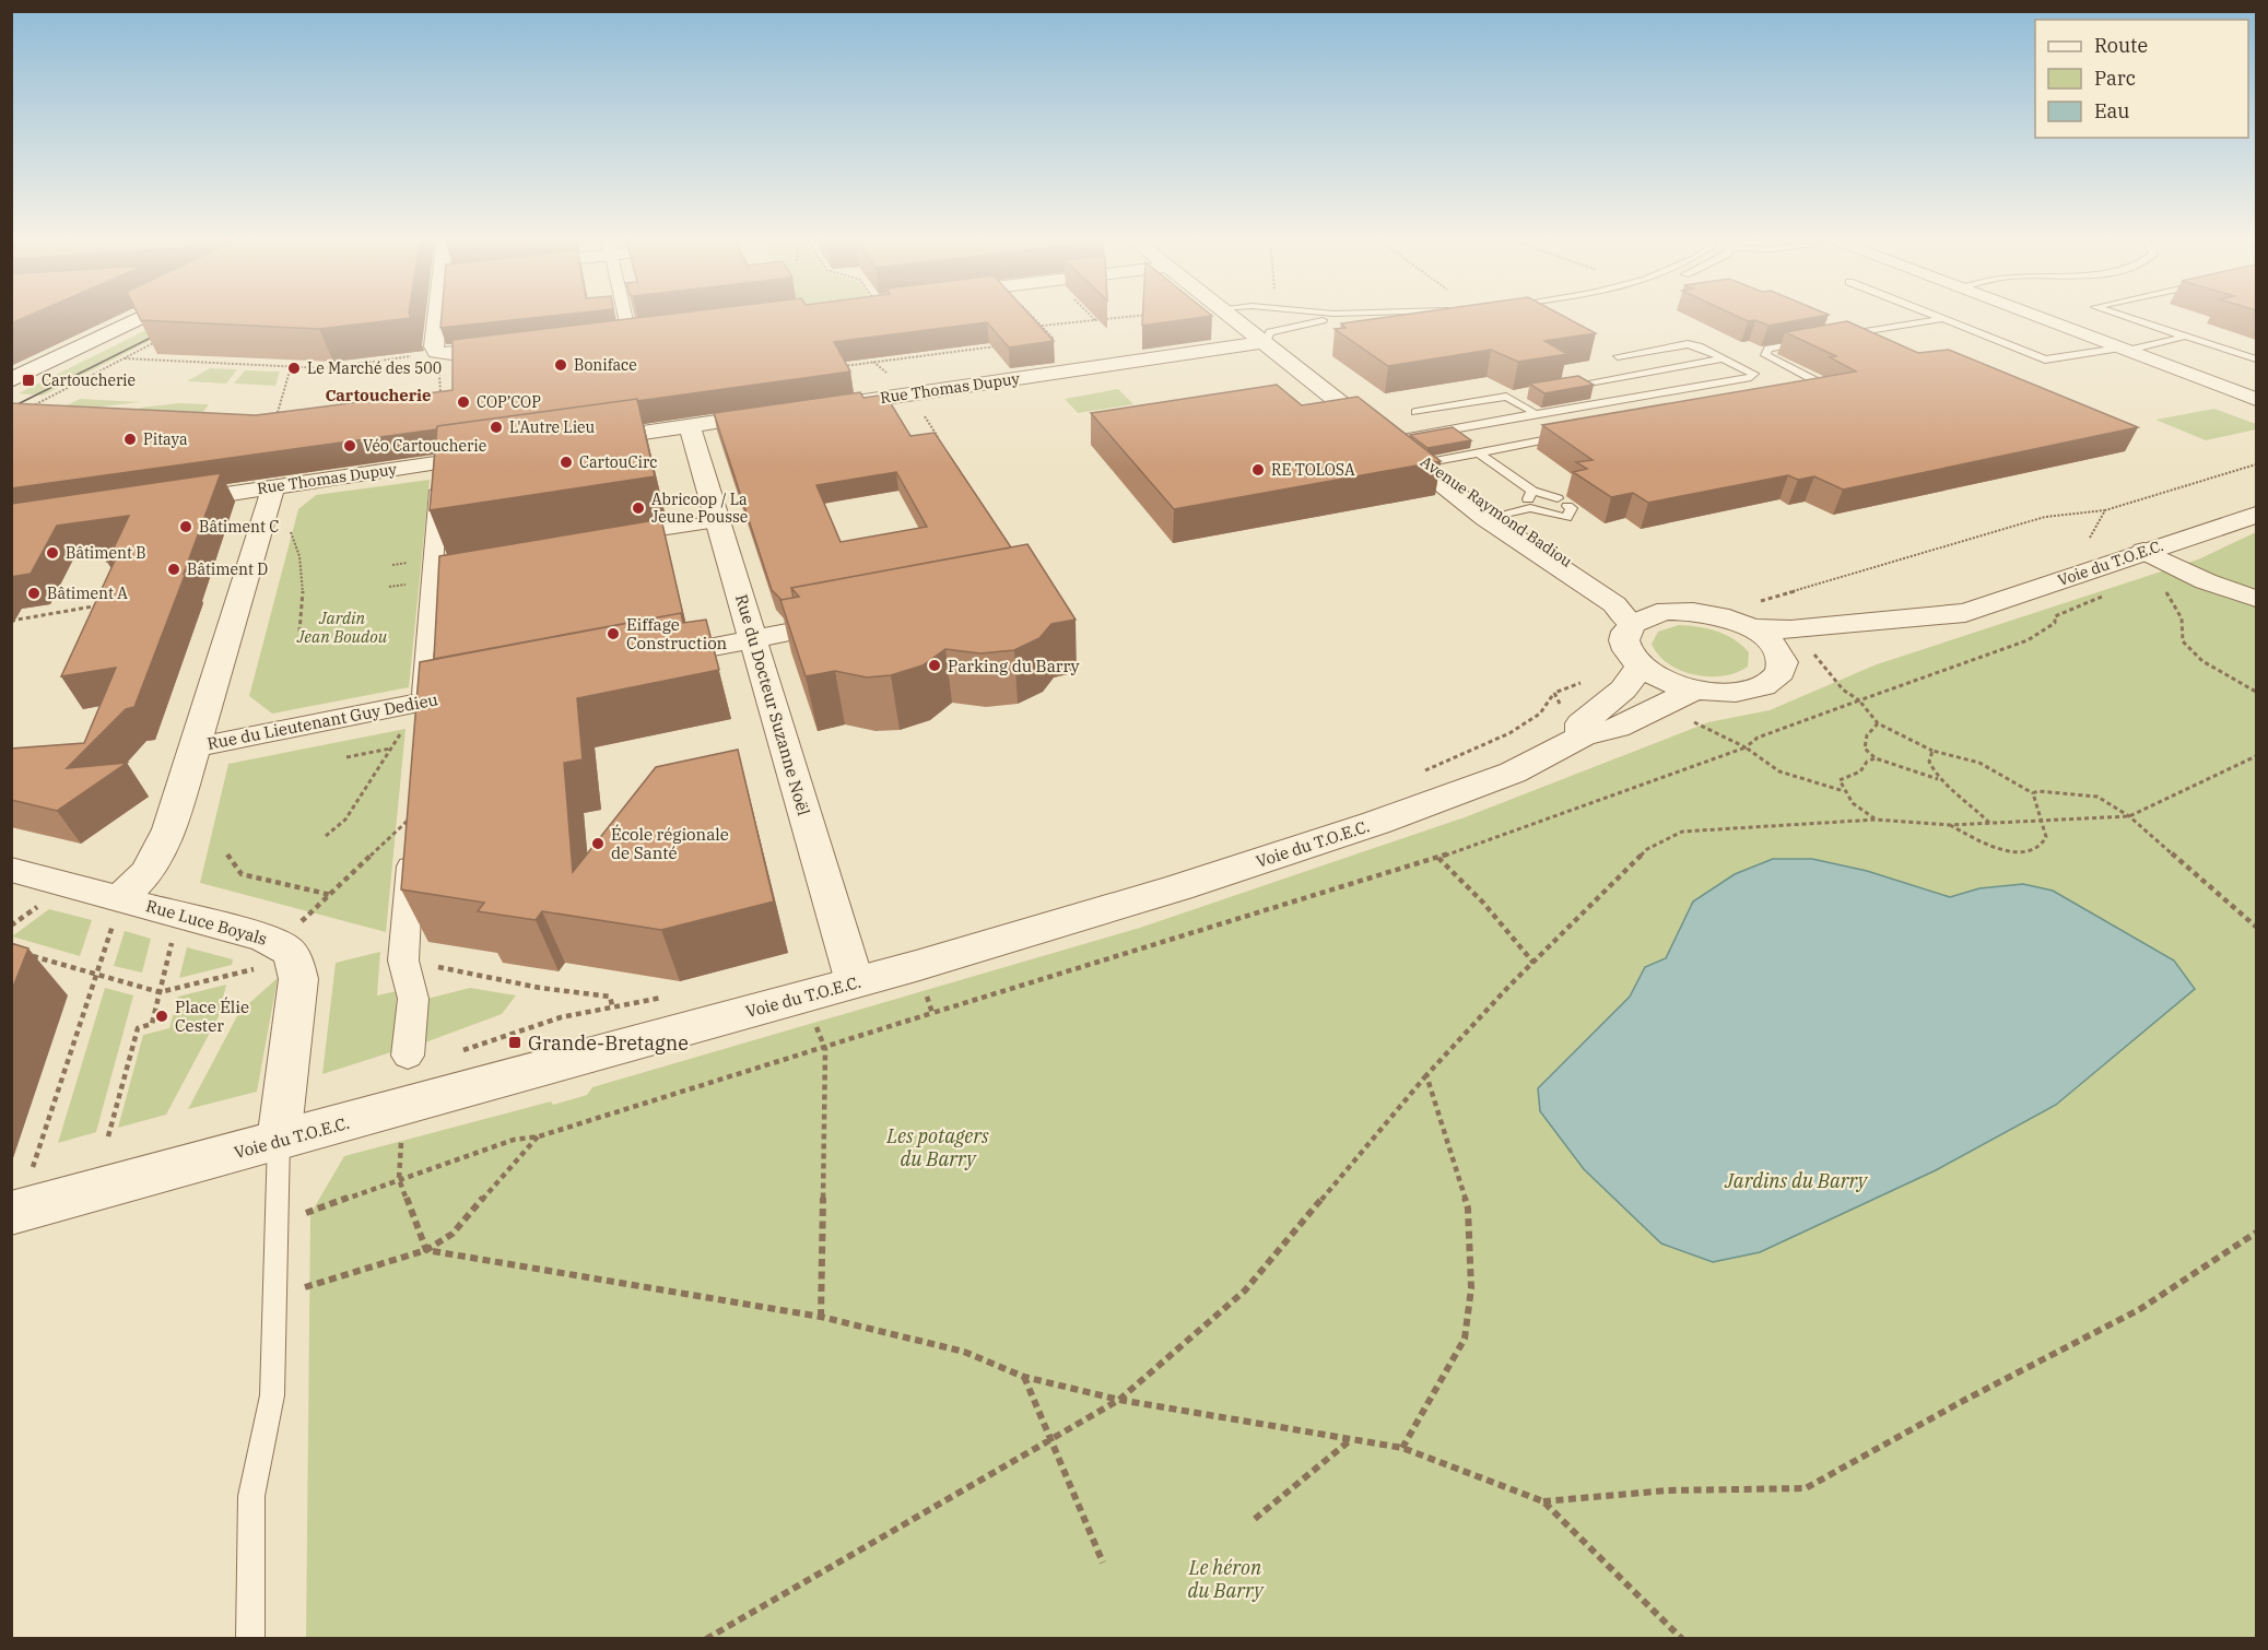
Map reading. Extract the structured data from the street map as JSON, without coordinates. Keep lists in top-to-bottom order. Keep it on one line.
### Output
{"streets":{"street":["Rue Thomas Dupuy","Avenue Raymond Badiou","Voie du T.O.E.C.","Rue du Docteur Suzanne Noël","Rue du Lieutenant Guy Dedieu","Rue Luce Boyals"]},"crossings":[["Rue Thomas Dupuy","Avenue Raymond Badiou"],["Voie du T.O.E.C.","Rue du Docteur Suzanne Noël"],["Voie du T.O.E.C.","Rue Luce Boyals"]],"districts":["Cartoucherie"],"parks":["Jardin Jean Boudou","Les potagers du Barry","Jardins du Barry","Le héron du Barry"],"places":{"other":["Boniface","Le Marché des 500","COP’COP","L'Autre Lieu","Pitaya","Véo Cartoucherie","CartouCirc","RE TOLOSA","Abricoop / La Jeune Pousse","Bâtiment C","Bâtiment B","Bâtiment D","Bâtiment A","Eiffage Construction","Parking du Barry","École régionale de Santé","Place Élie Cester"],"transit":["Cartoucherie","Grande-Bretagne"]},"legend":["Route","Parc","Eau"]}
